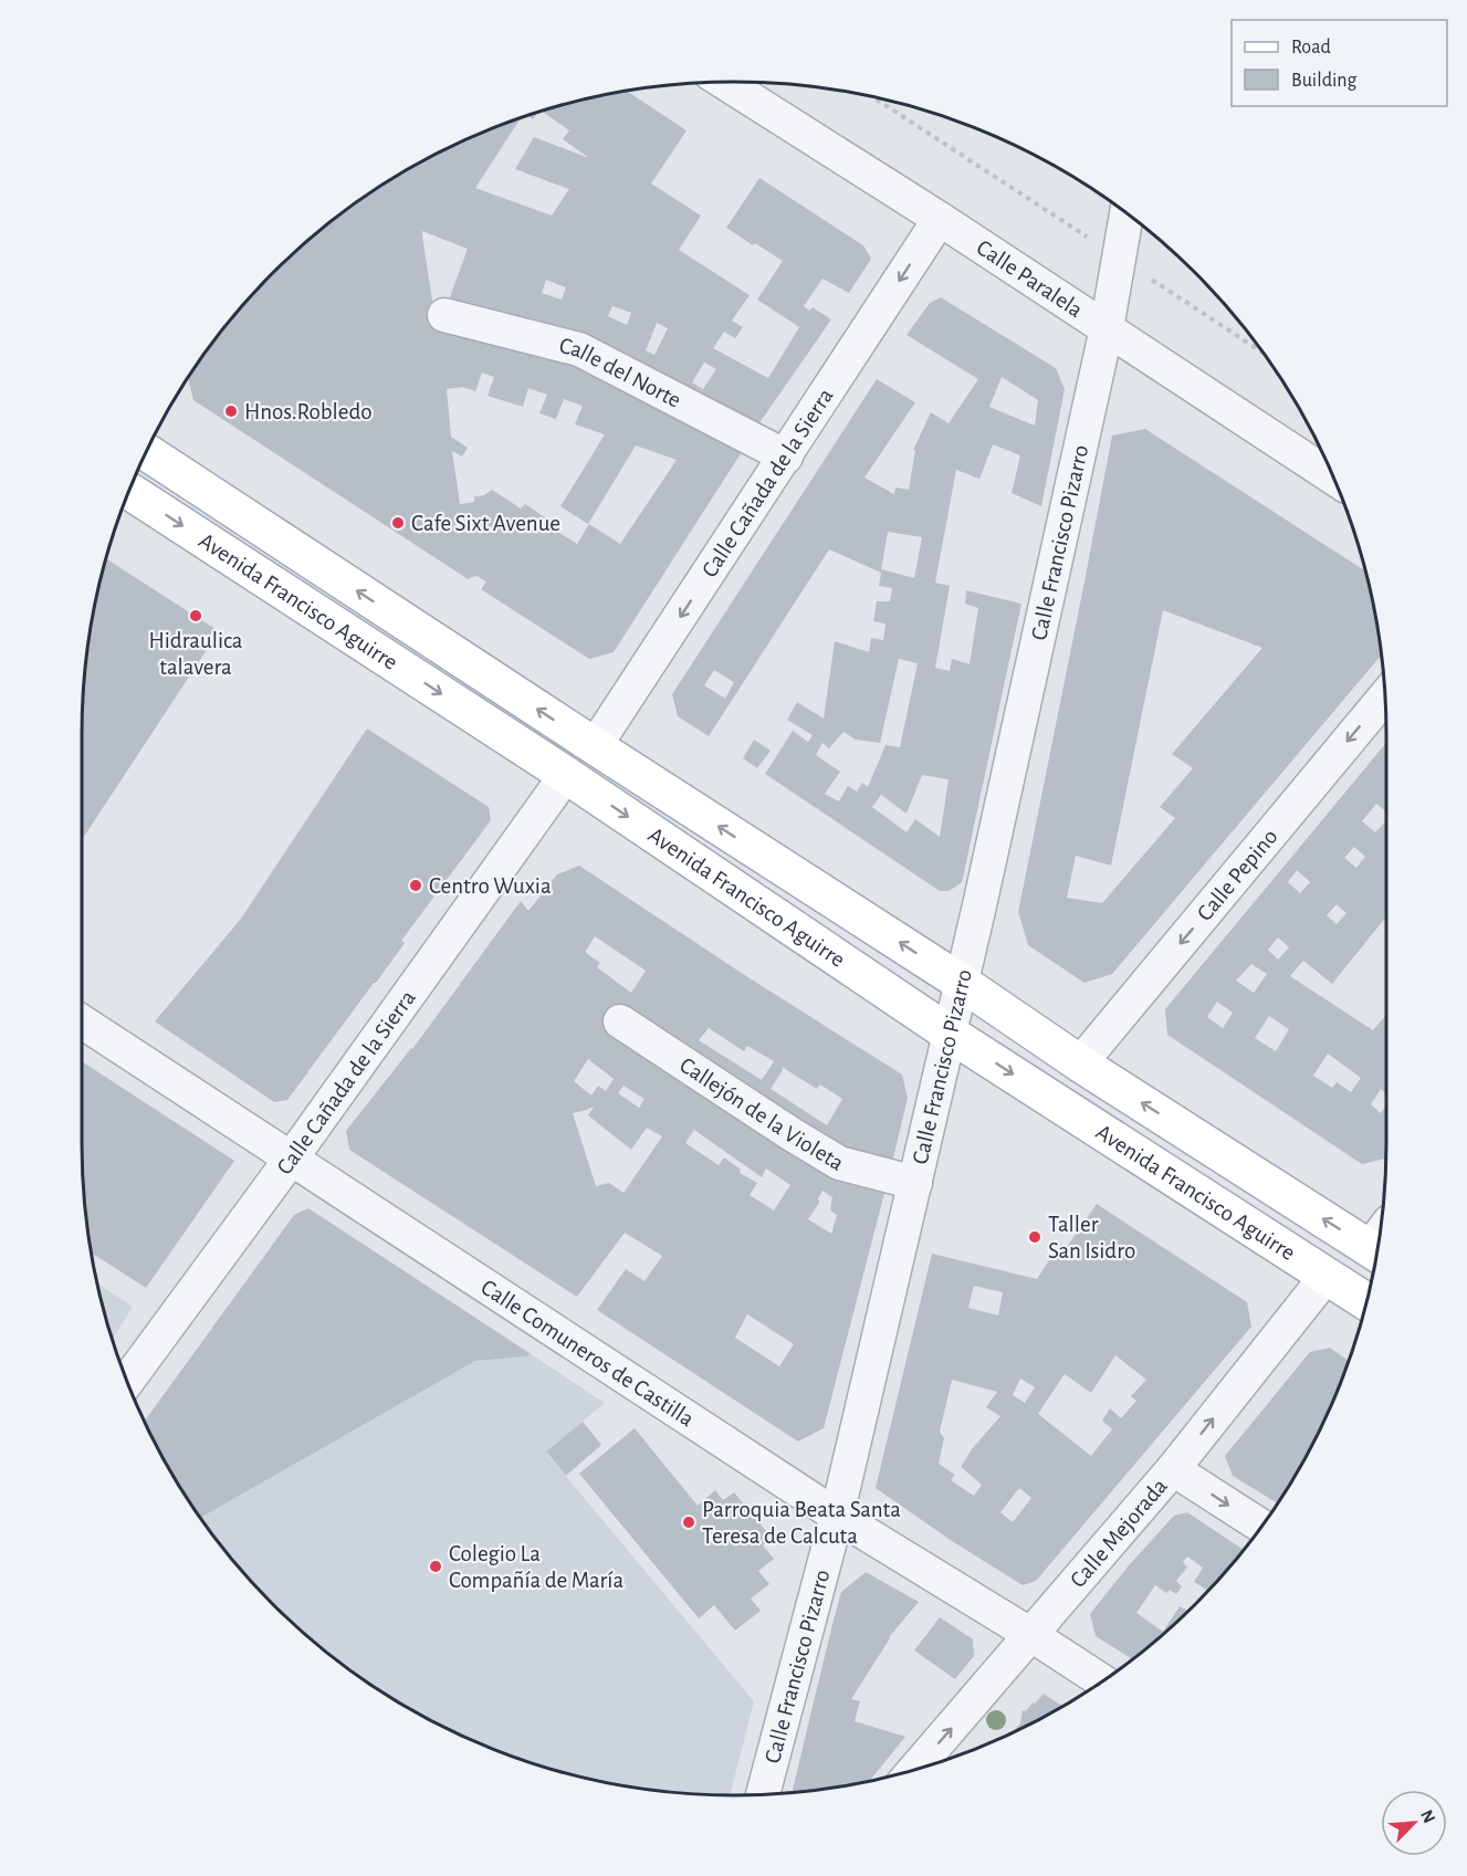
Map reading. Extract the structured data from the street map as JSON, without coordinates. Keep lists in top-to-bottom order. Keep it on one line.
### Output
{"streets":{"main road":["Avenida Francisco Aguirre"],"street":["Calle Paralela","Calle del Norte","Calle Cañada de la Sierra","Calle Francisco Pizarro","Calle Pepino","Callejón de la Violeta","Calle Comuneros de Castilla","Calle Mejorada"]},"crossings":[["Calle Paralela","Calle Cañada de la Sierra"],["Calle Paralela","Calle Francisco Pizarro"],["Calle del Norte","Calle Cañada de la Sierra"],["Calle Cañada de la Sierra","Avenida Francisco Aguirre"],["Calle Cañada de la Sierra","Calle Comuneros de Castilla"],["Calle Francisco Pizarro","Avenida Francisco Aguirre"],["Calle Francisco Pizarro","Callejón de la Violeta"],["Calle Francisco Pizarro","Calle Comuneros de Castilla"],["Avenida Francisco Aguirre","Calle Pepino"],["Avenida Francisco Aguirre","Calle Mejorada"],["Calle Comuneros de Castilla","Calle Mejorada"]],"one_way":["Calle Cañada de la Sierra","Calle Pepino","Calle Mejorada"],"places":["Hnos.Robledo","Cafe Sixt Avenue","Hidraulica talavera","Centro Wuxia","Taller San Isidro","Parroquia Beata Santa Teresa de Calcuta","Colegio La Compañía de María"],"legend":["Road","Building"],"north":"top right"}
